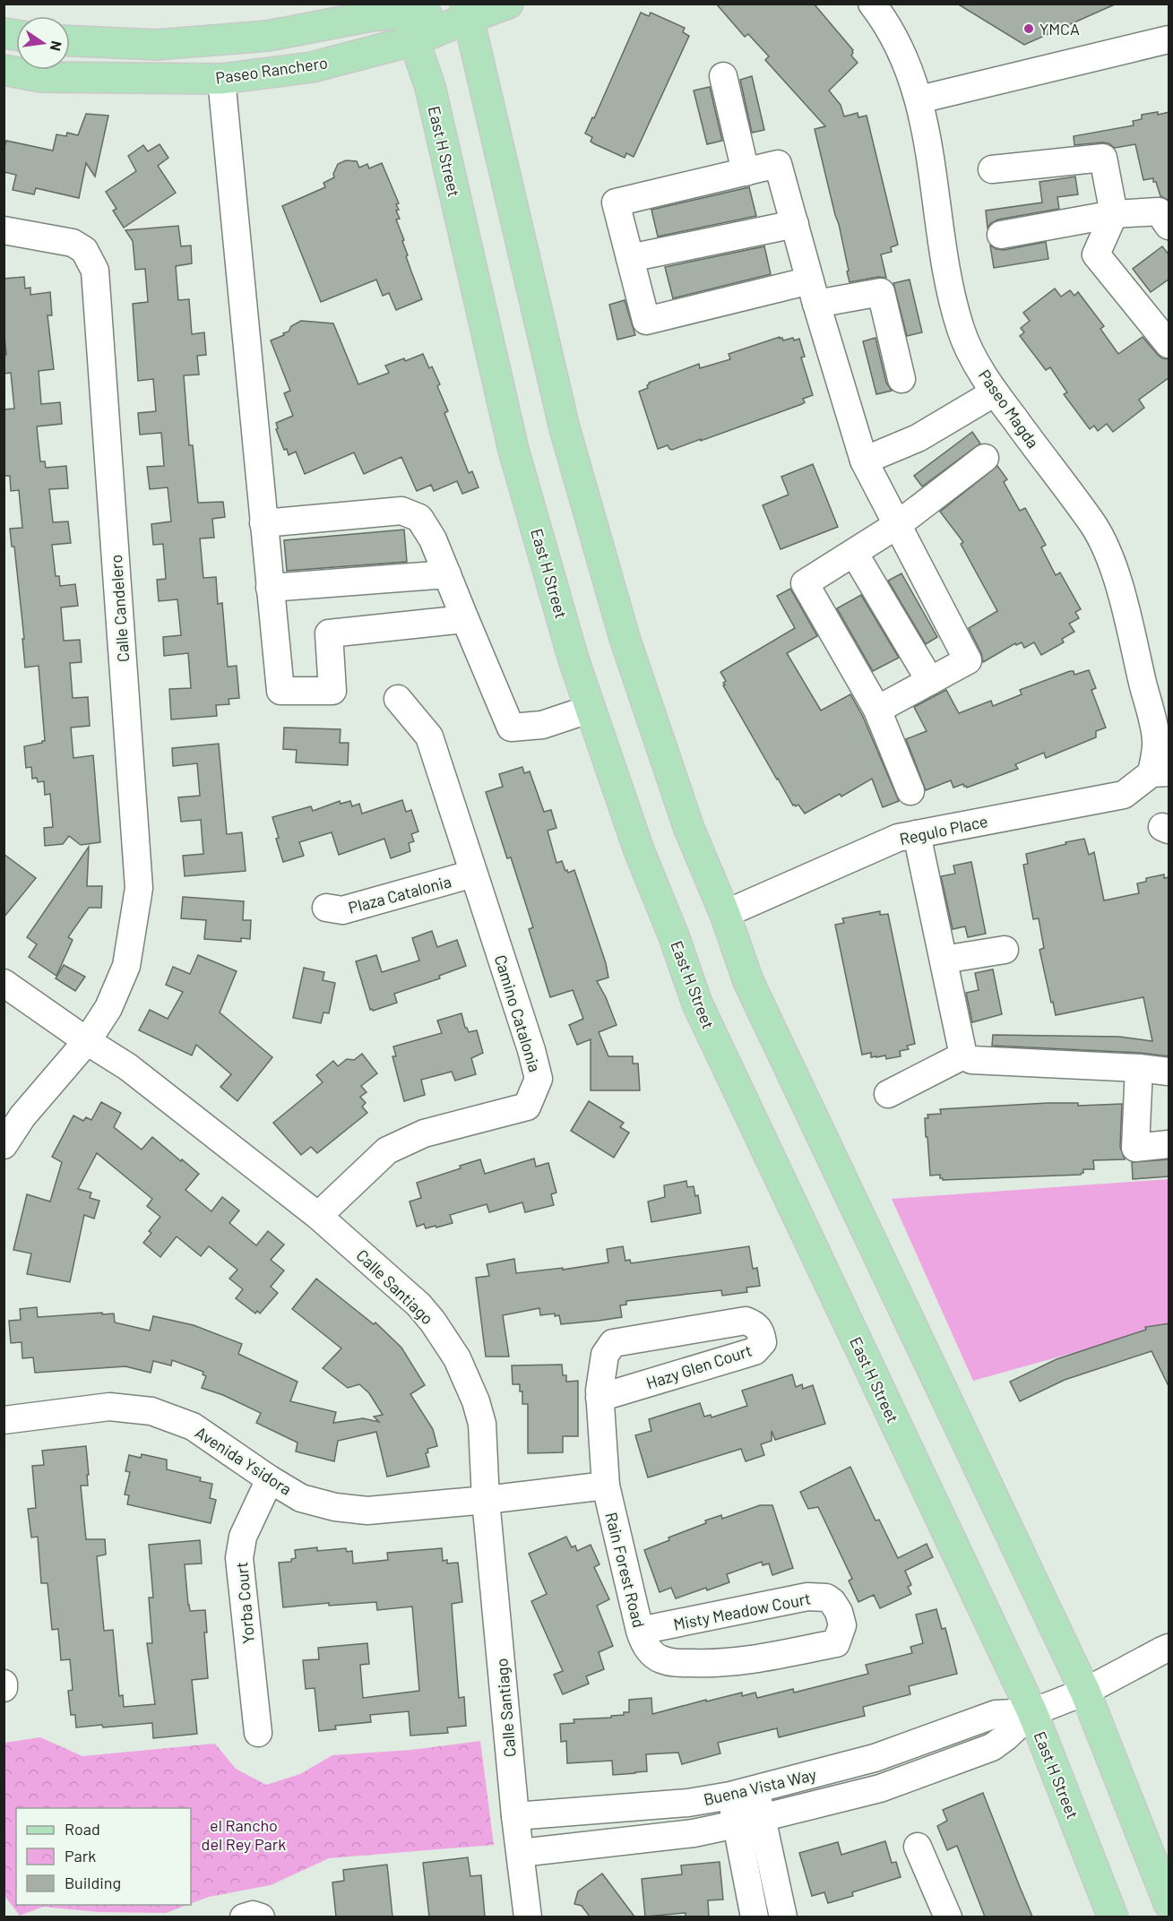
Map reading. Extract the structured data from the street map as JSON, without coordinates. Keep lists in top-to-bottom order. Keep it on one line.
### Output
{"streets":{"main road":["Paseo Ranchero","East H Street"],"street":["Paseo Magda","Calle Candelero","Regulo Place","Plaza Catalonia","Camino Catalonia","Calle Santiago","Hazy Glen Court","Avenida Ysidora","Rain Forest Road","Yorba Court","Misty Meadow Court","Buena Vista Way"]},"crossings":[["Paseo Ranchero","East H Street"],["East H Street","Buena Vista Way"],["Paseo Magda","Regulo Place"],["Calle Candelero","Calle Santiago"],["Plaza Catalonia","Camino Catalonia"],["Camino Catalonia","Calle Santiago"],["Calle Santiago","Avenida Ysidora"],["Calle Santiago","Buena Vista Way"],["Hazy Glen Court","Rain Forest Road"],["Avenida Ysidora","Yorba Court"],["Rain Forest Road","Misty Meadow Court"]],"parks":["el Rancho del Rey Park"],"places":["YMCA"],"legend":["Road","Park","Building"],"north":"right"}
